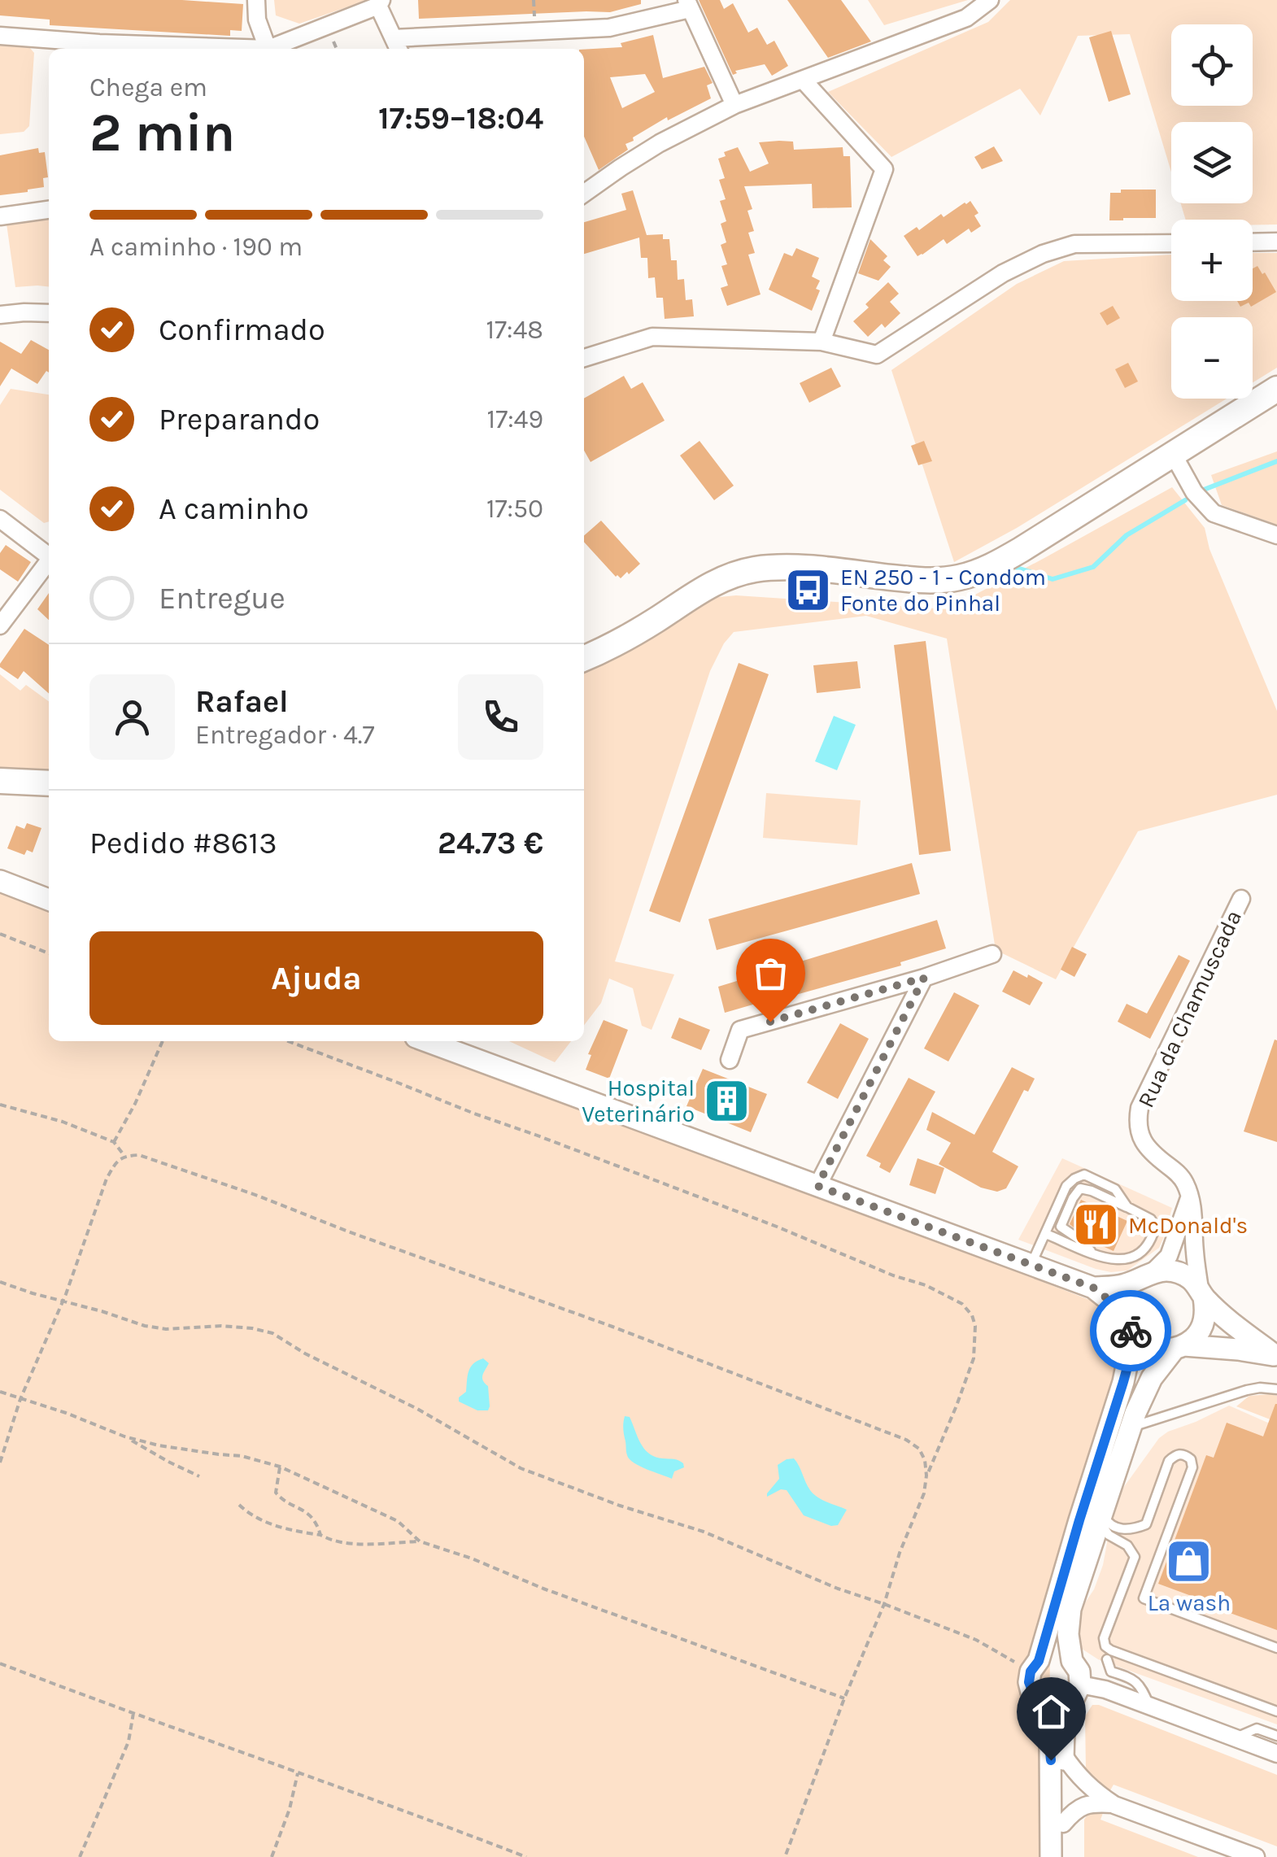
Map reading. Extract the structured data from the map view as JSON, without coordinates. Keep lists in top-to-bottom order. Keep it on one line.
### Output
{"streets":{"street":["Rua da Chamuscada"]},"places":{"bus stop":["EN 250 - 1 - Condom Fonte do Pinhal"],"building":["Hospital Veterinário"],"restaurant":["McDonald's"],"shop":["La wash"]},"page":{"map_buttons":["+","−"],"heading":["2 min","Chega em","17:59–18:04"],"panel":["Rafael","Entregador · 4.7","Pedido #8613","24.73 €"],"bar":"A caminho · 190 m","list":[["Confirmado","17:48"],["Preparando","17:49"],["A caminho","17:50"],"Entregue"],"buttons":"Ajuda"}}
